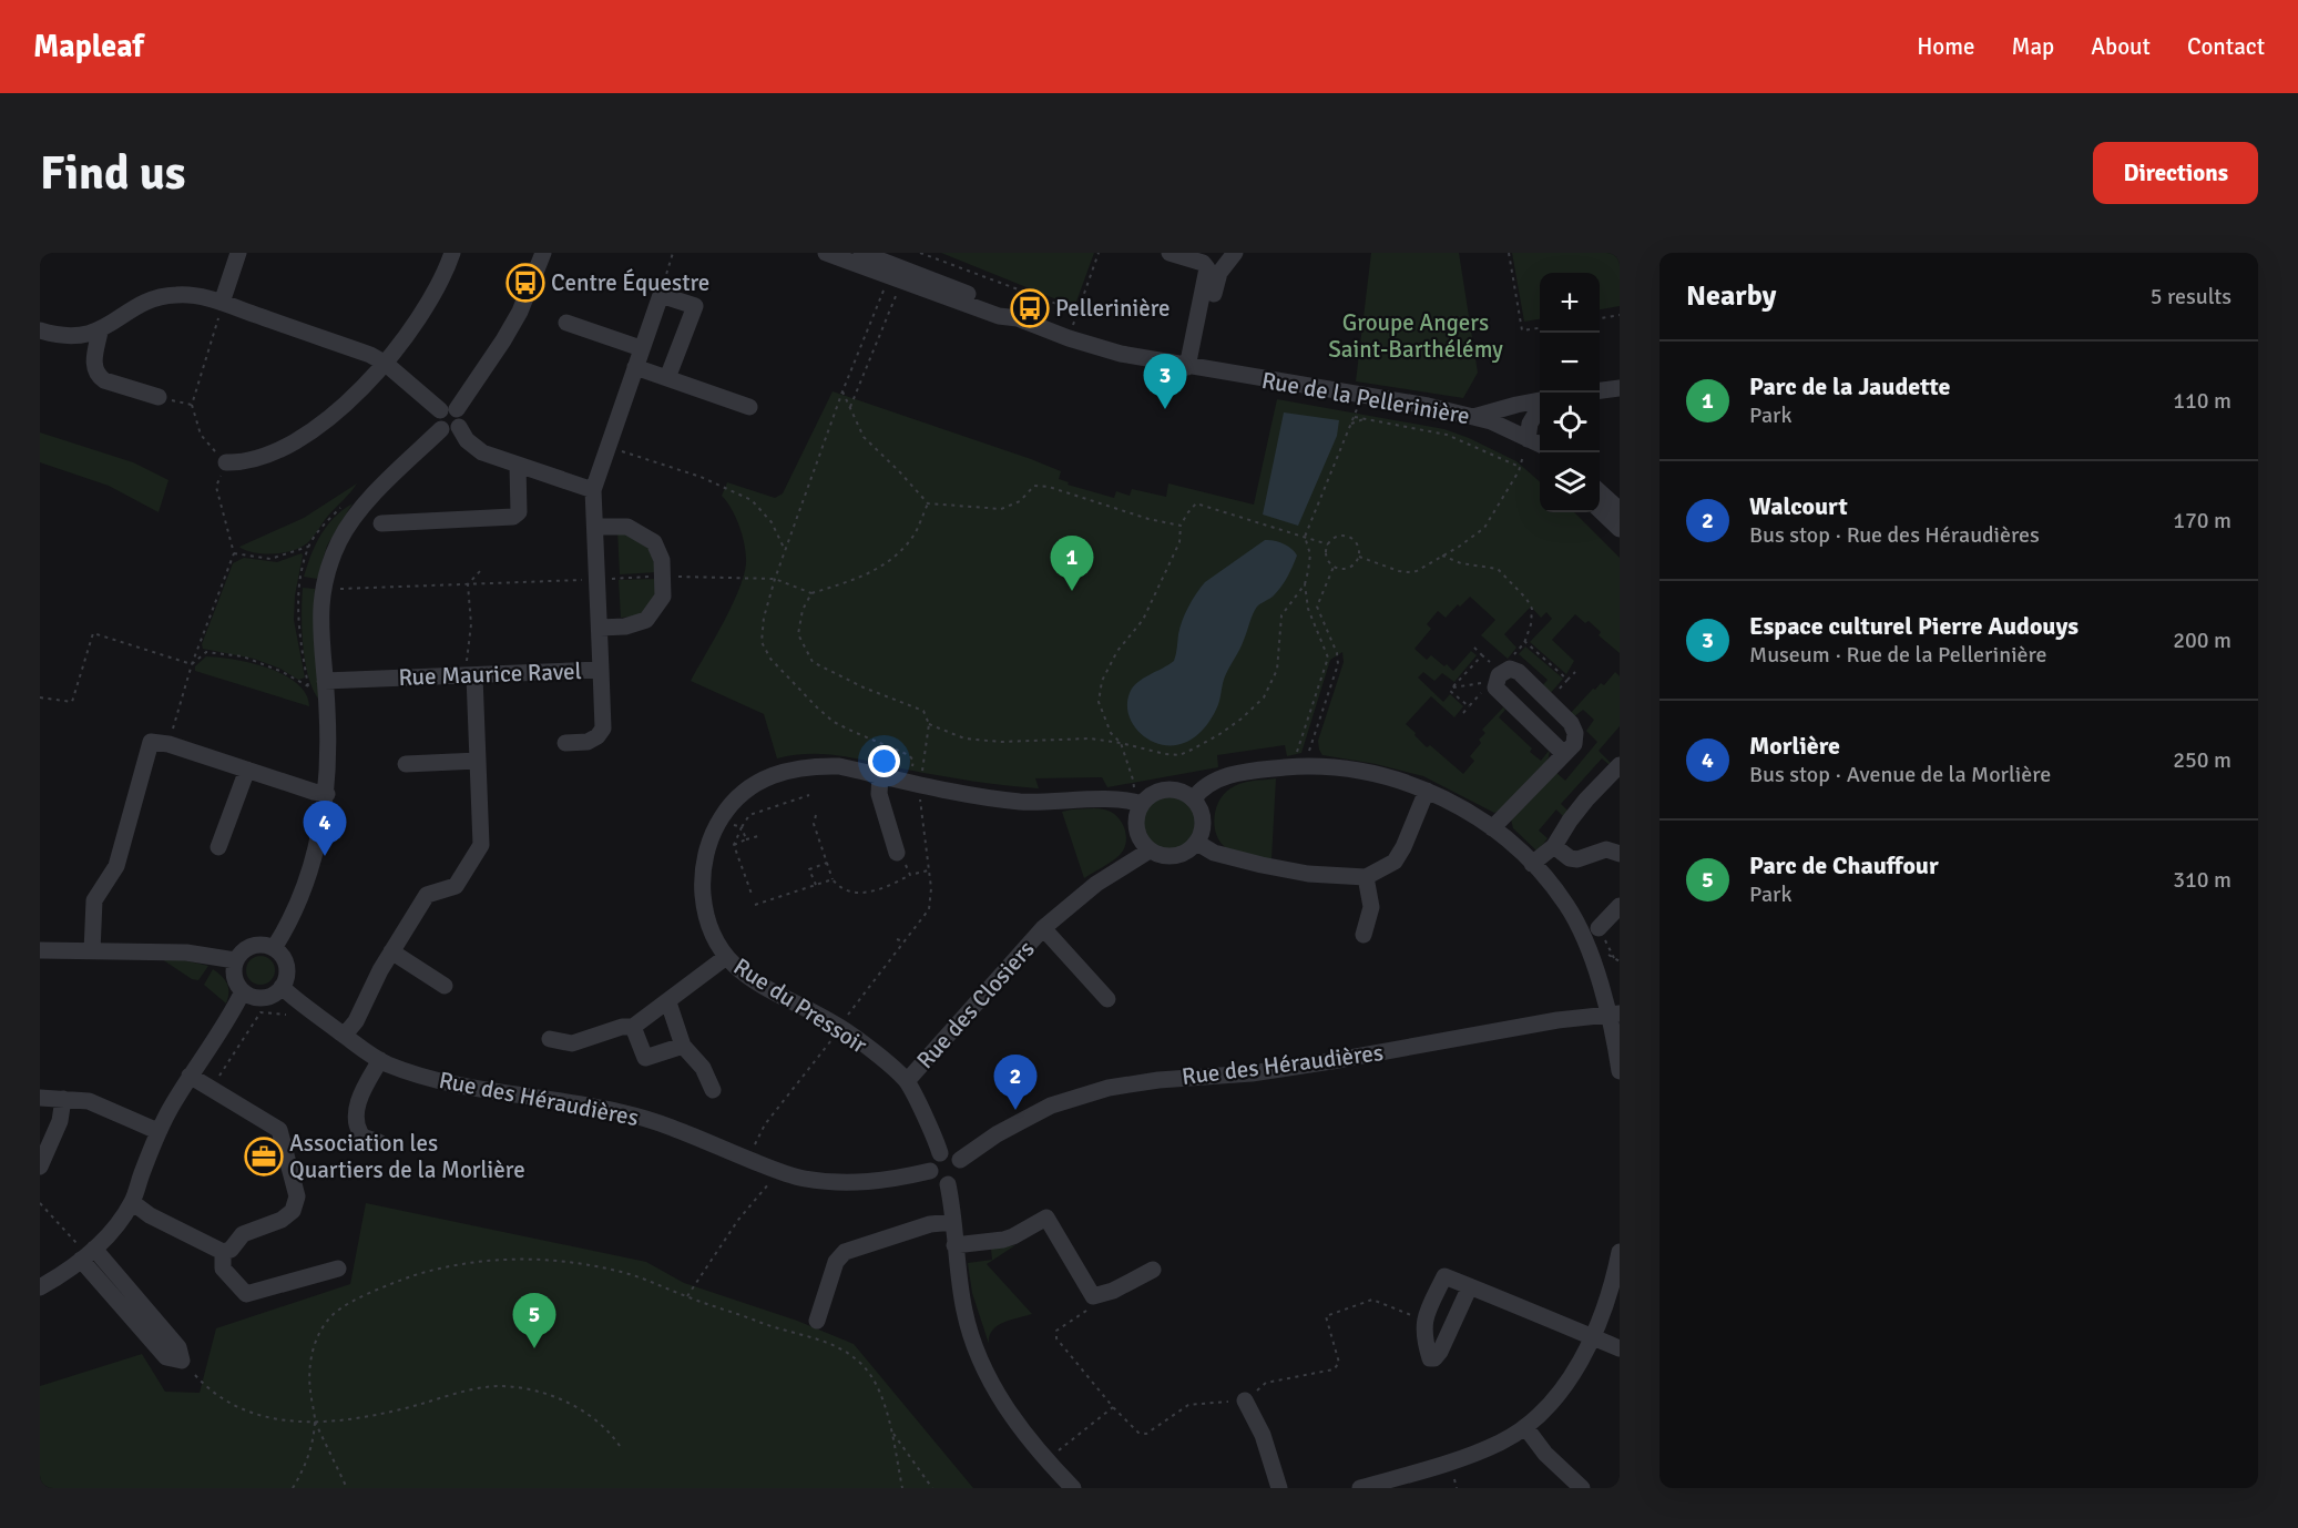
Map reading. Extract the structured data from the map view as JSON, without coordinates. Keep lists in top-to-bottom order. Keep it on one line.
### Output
{"streets":{"street":["Rue de la Pellerinière","Rue Maurice Ravel","Rue des Closiers","Rue du Pressoir","Rue des Héraudières"]},"crossings":[["Rue des Closiers","Rue du Pressoir"],["Rue du Pressoir","Rue des Héraudières"]],"parks":["Groupe Angers Saint-Barthélémy"],"places":{"bus stop":["Centre Équestre","Pellerinière"],"office":["Association les Quartiers de la Morlière"]},"page":{"header":"Mapleaf","nav":["Home","Map","About","Contact"],"buttons":"Directions","title":"Find us","heading":["Nearby","5 results"],"map_buttons":["+","−"],"list":[{"mark":"1","name":"Parc de la Jaudette","note":"Park","value":"110 m"},{"mark":"2","name":"Walcourt","note":"Bus stop · Rue des Héraudières","value":"170 m"},{"mark":"3","name":"Espace culturel Pierre Audouys","note":"Museum · Rue de la Pellerinière","value":"200 m"},{"mark":"4","name":"Morlière","note":"Bus stop · Avenue de la Morlière","value":"250 m"},{"mark":"5","name":"Parc de Chauffour","note":"Park","value":"310 m"}],"pins":["3","1","4","2","5"]}}
